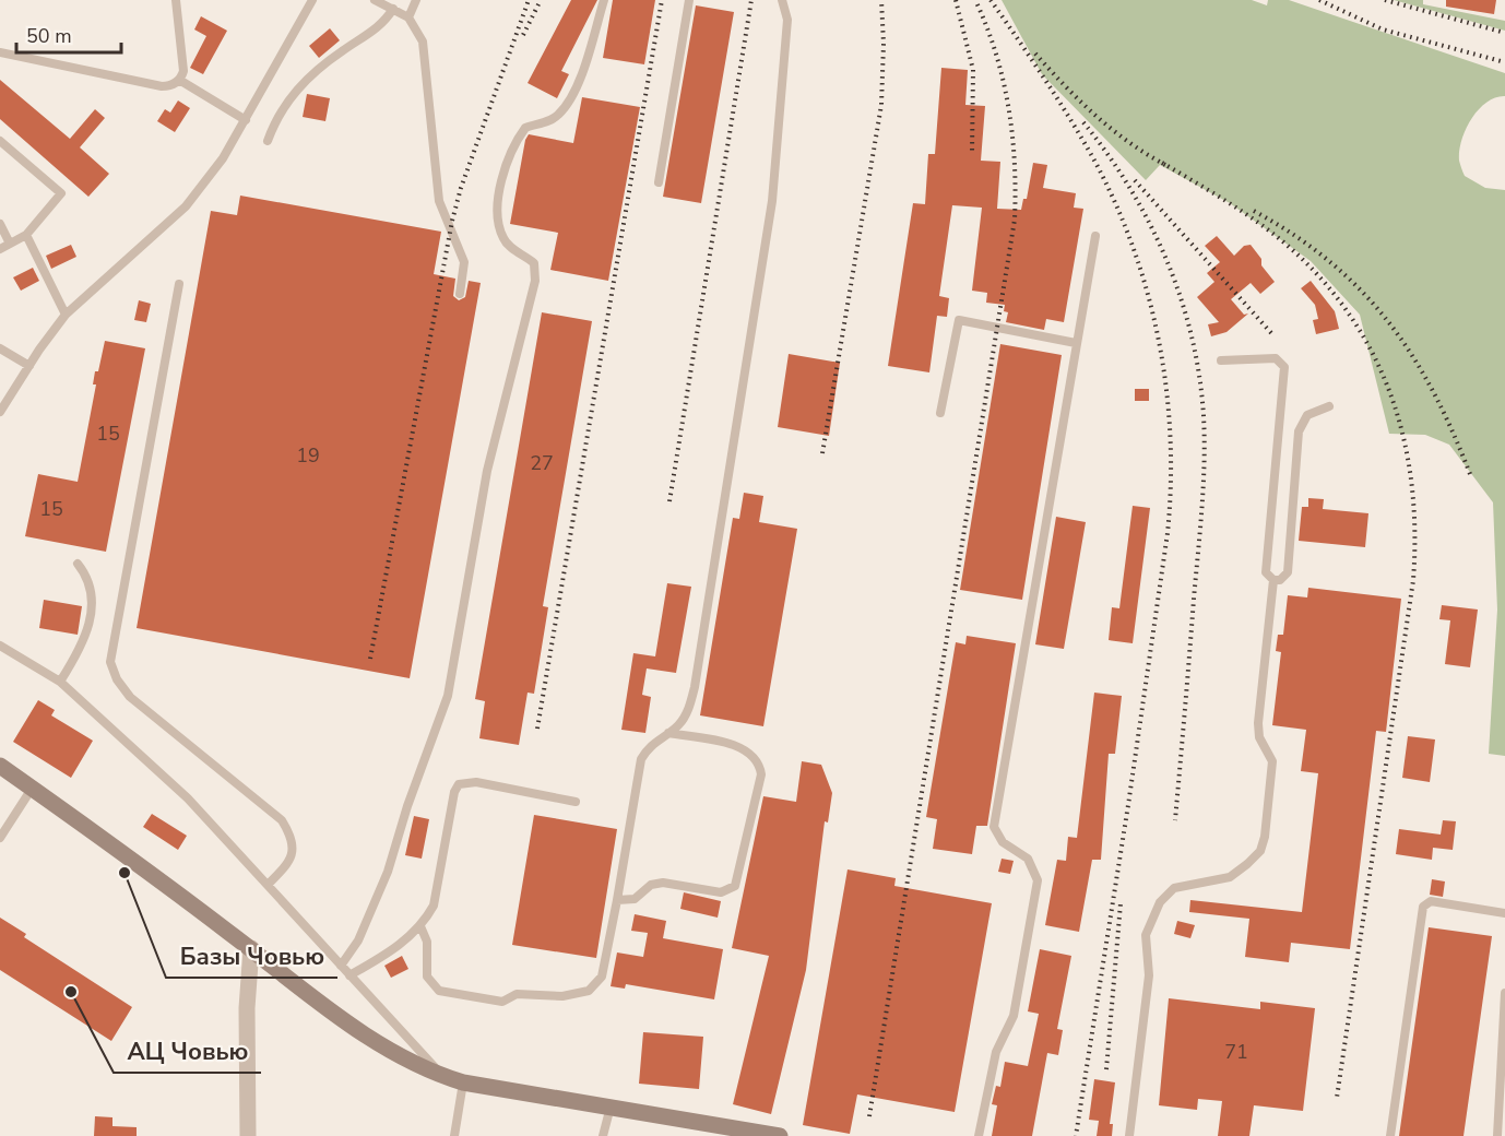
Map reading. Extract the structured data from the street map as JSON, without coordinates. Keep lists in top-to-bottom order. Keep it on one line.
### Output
{"places":["Базы Човью","АЦ Човью"],"house_numbers":["15","19","27","15","71"],"scale_bar":"50 m"}
